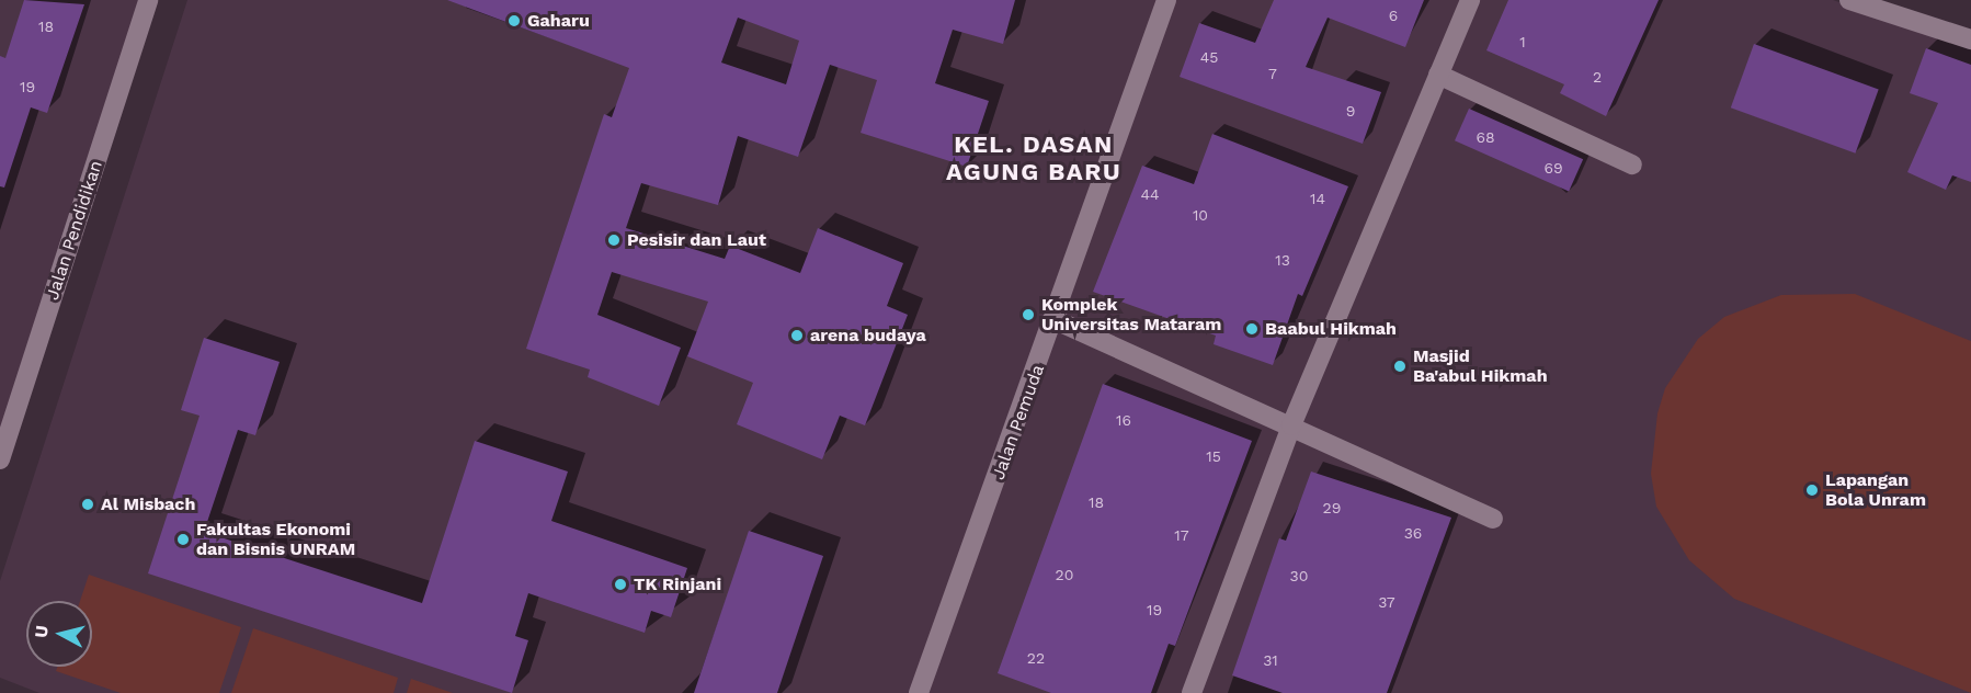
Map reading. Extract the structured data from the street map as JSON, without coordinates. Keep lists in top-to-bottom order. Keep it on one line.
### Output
{"streets":{"street":["Jalan Pendidikan","Jalan Pemuda"]},"districts":["KEL. DASAN AGUNG BARU"],"places":["Gaharu","Pesisir dan Laut","Komplek Universitas Mataram","Baabul Hikmah","arena budaya","Masjid Ba'abul Hikmah","Lapangan Bola Unram","Al Misbach","Fakultas Ekonomi dan Bisnis UNRAM","TK Rinjani"],"house_numbers":["6","18","1","45","7","2","19","9","68","69","44","14","10","13","16","15","18","29","36","17","20","30","37","19","22","31"],"north":"left"}
